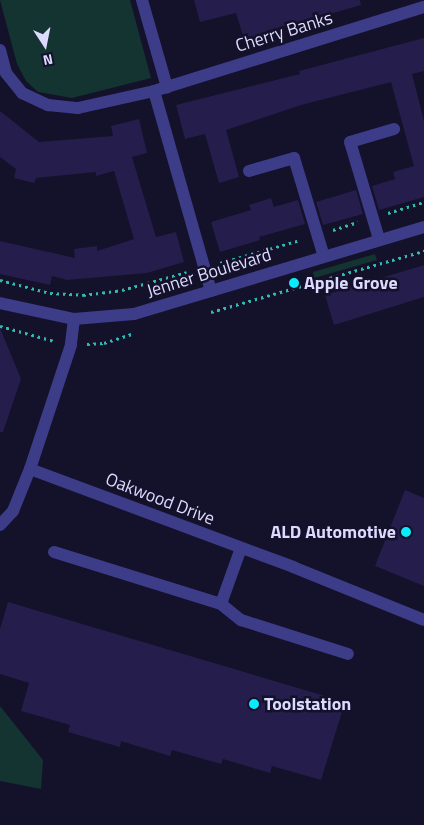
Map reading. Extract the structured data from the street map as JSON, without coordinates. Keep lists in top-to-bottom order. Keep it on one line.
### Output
{"streets":{"street":["Cherry Banks","Jenner Boulevard","Oakwood Drive"]},"places":["Apple Grove","ALD Automotive","Toolstation"],"north":"bottom"}
